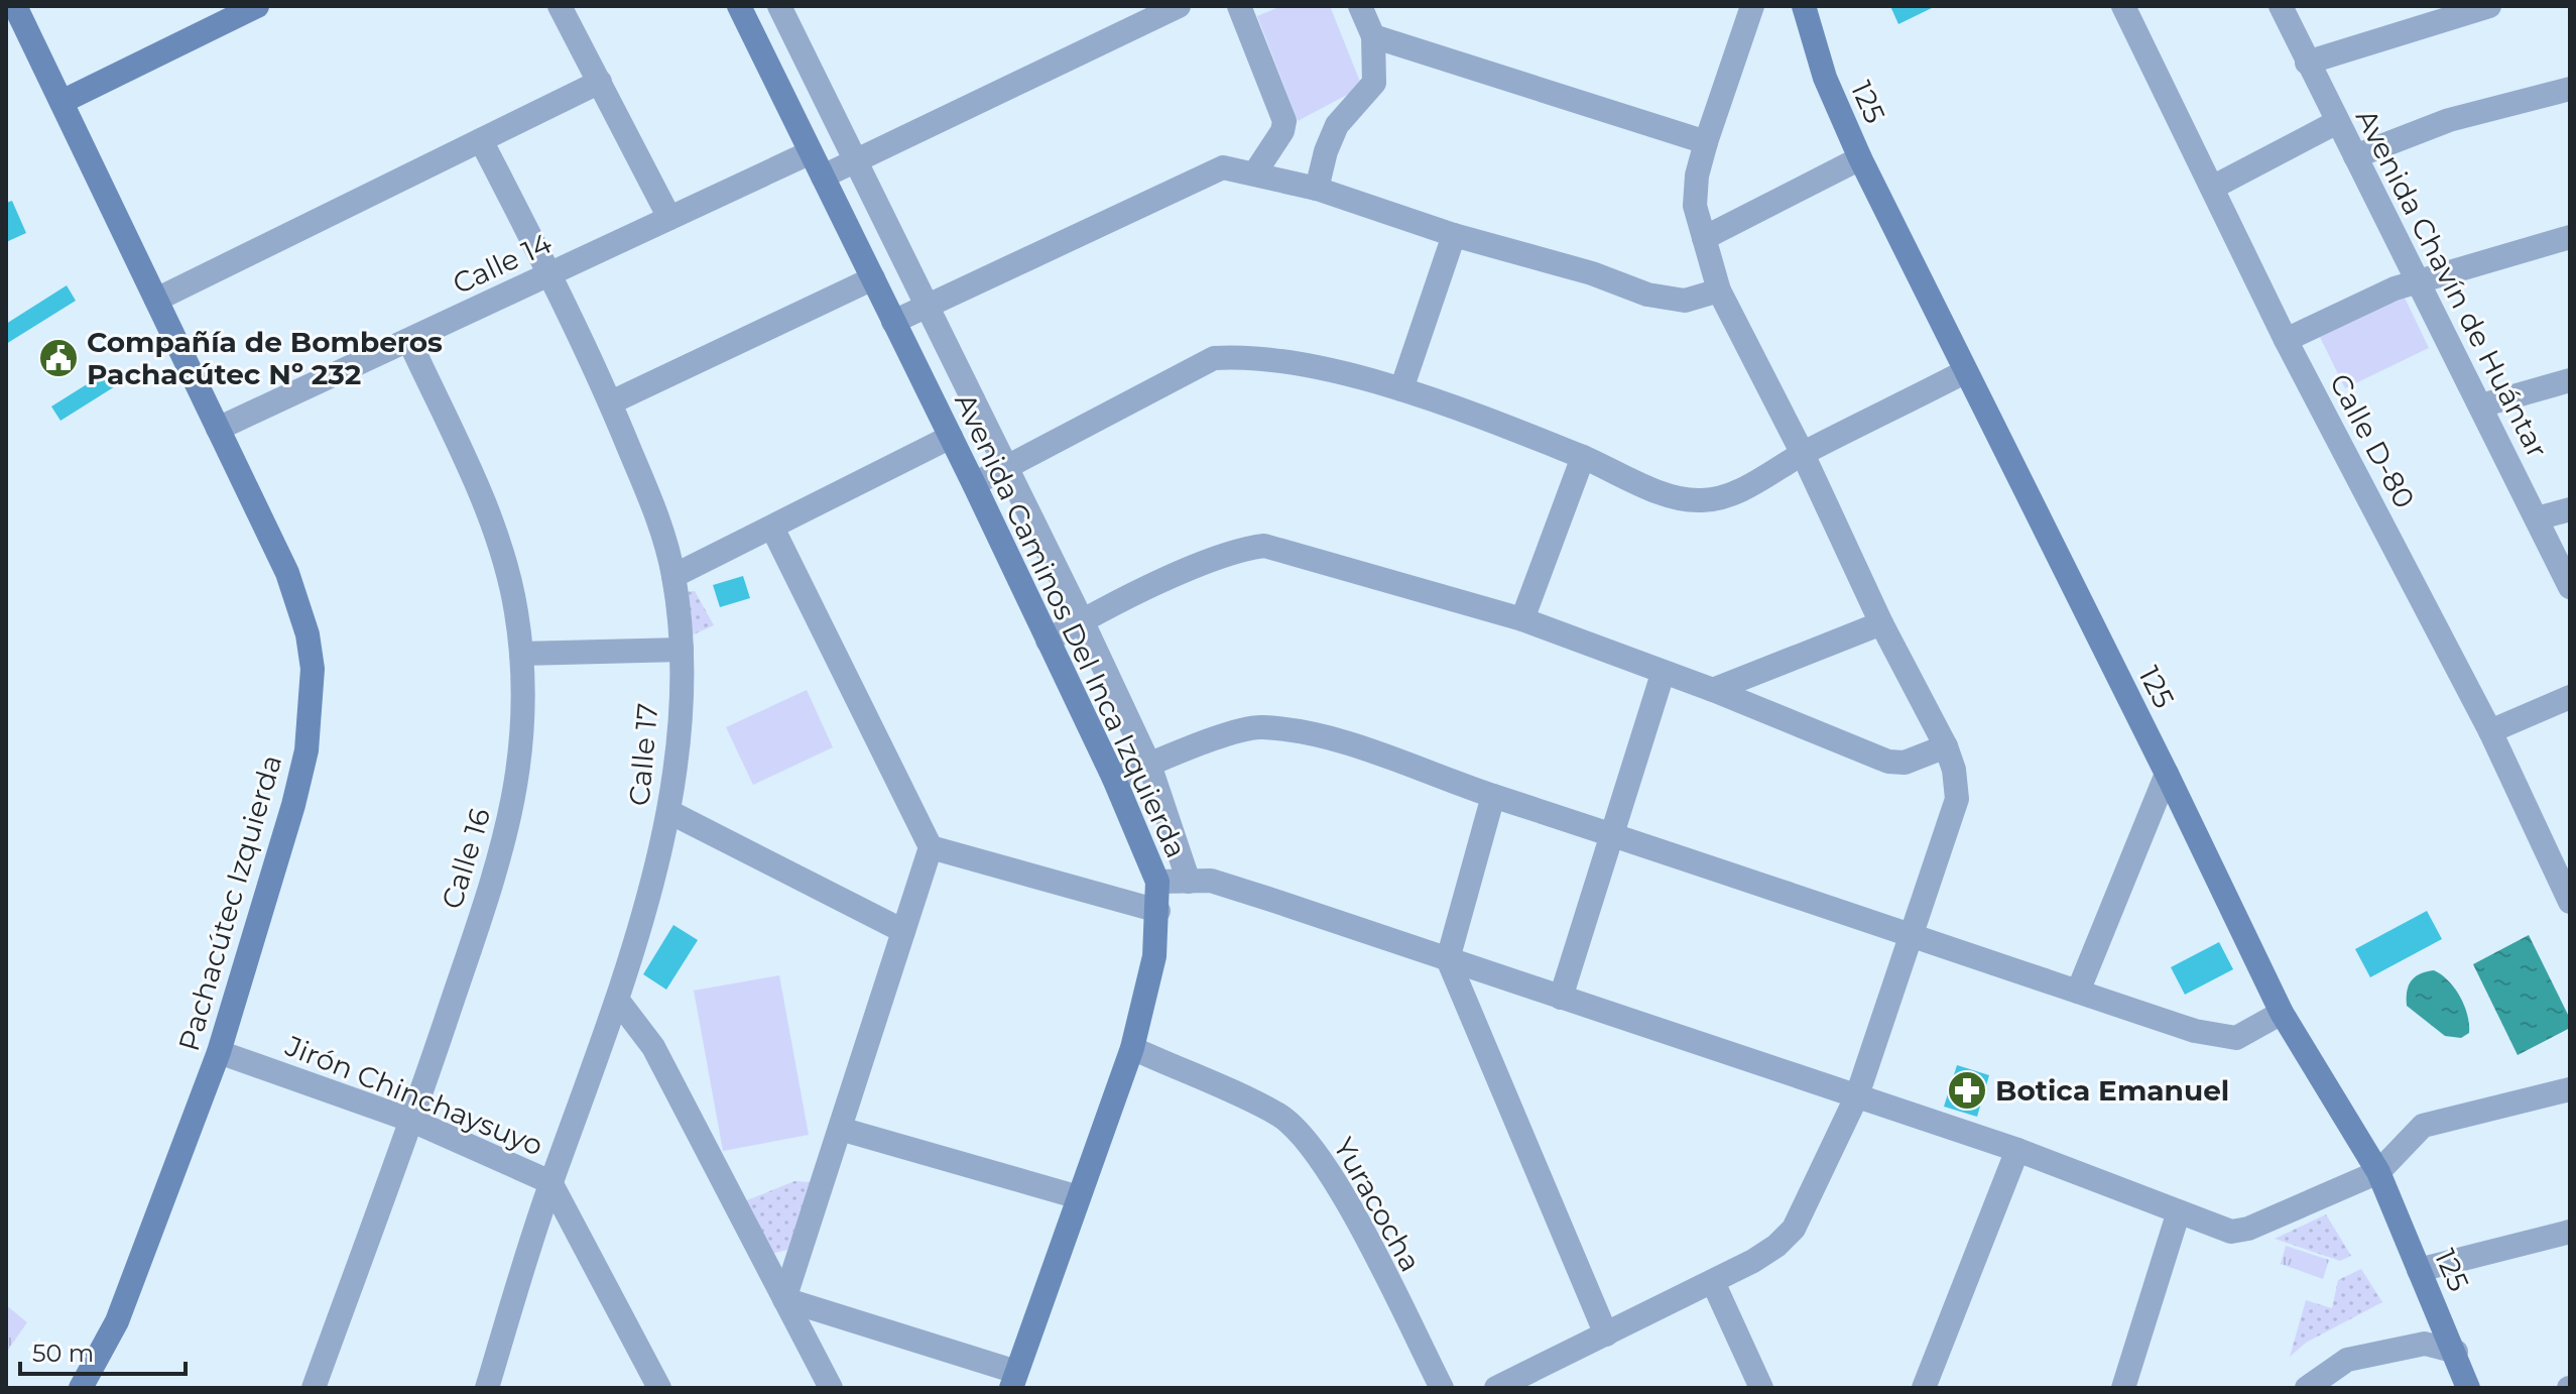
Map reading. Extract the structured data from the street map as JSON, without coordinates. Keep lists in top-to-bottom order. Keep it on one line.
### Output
{"streets":{"street":["125","Calle 14","Avenida Chavín de Huántar","Calle D-80","Avenida Caminos Del Inca Izquierda","Calle 17","Calle 16","Pachacútec Izquierda","Jirón Chinchaysuyo","Yuracocha"]},"crossings":[["Calle 14","Avenida Caminos Del Inca Izquierda"],["Calle 14","Calle 17"],["Calle 14","Calle 16"],["Calle 14","Pachacútec Izquierda"],["Avenida Caminos Del Inca Izquierda","Yuracocha"],["Calle 17","Jirón Chinchaysuyo"],["Calle 16","Jirón Chinchaysuyo"],["Pachacútec Izquierda","Jirón Chinchaysuyo"]],"places":{"public building":["Compañía de Bomberos Pachacútec Nº 232"],"pharmacy":["Botica Emanuel"]},"scale_bar":"50 m"}
